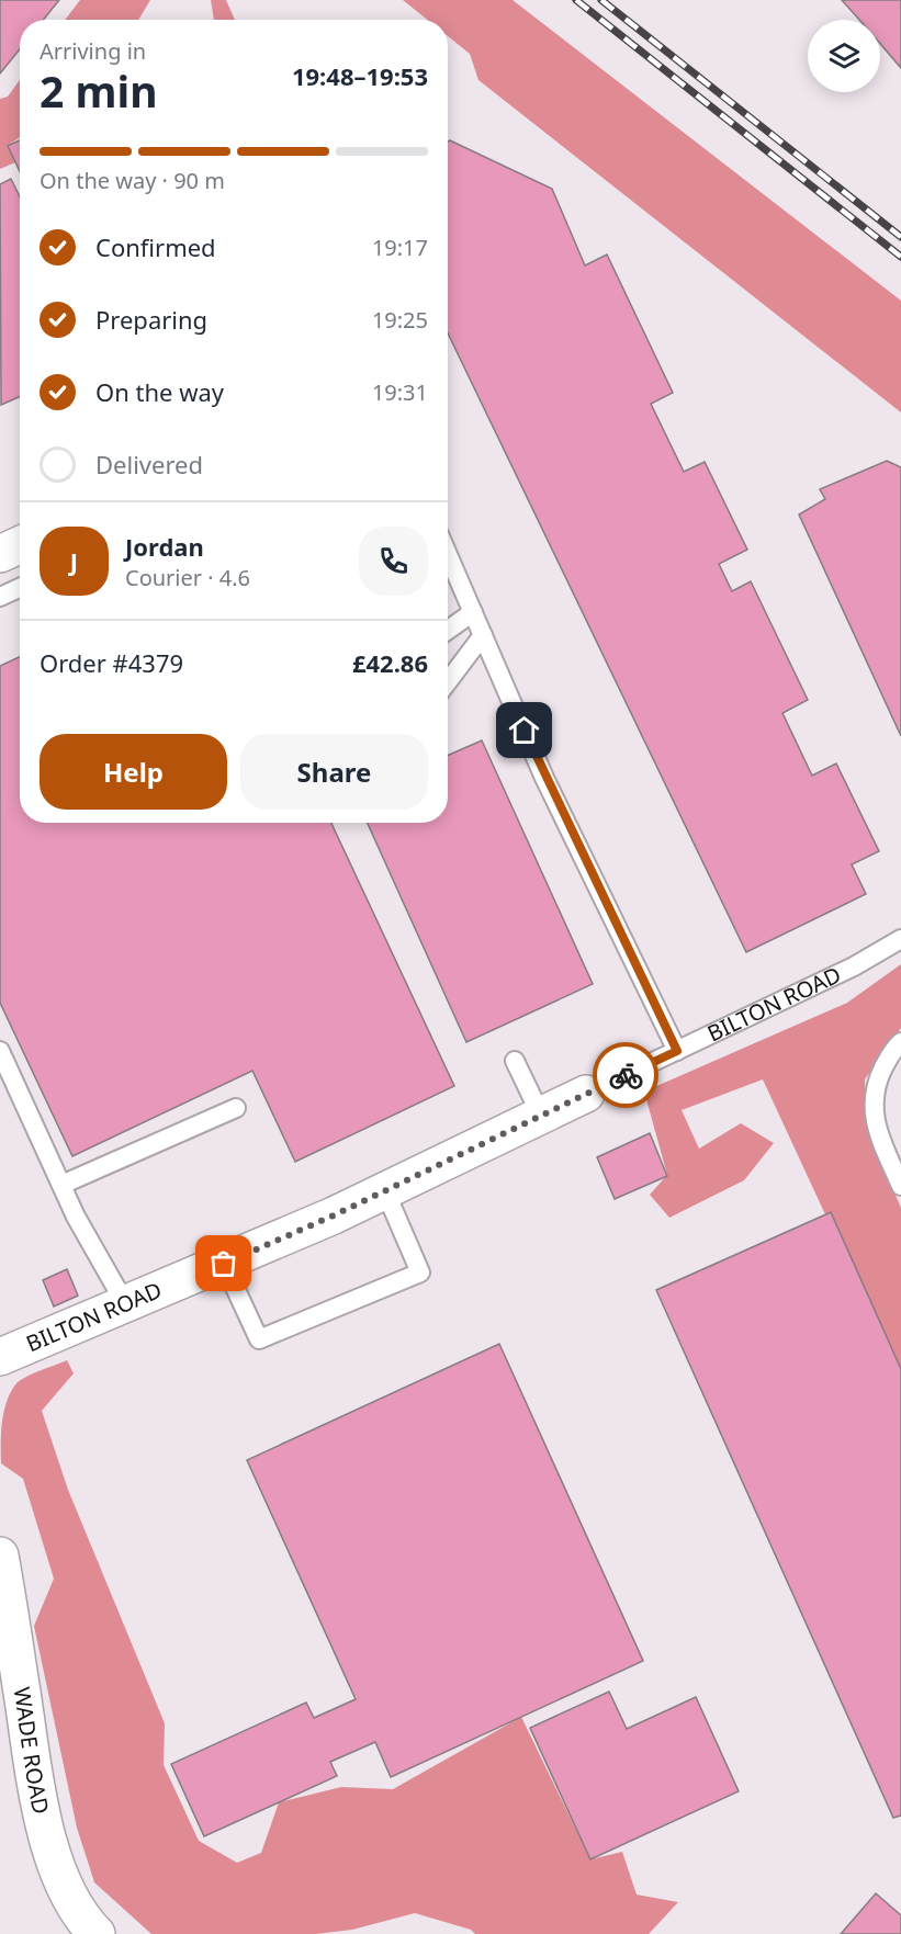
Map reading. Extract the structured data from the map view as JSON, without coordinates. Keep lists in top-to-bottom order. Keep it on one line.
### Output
{"streets":{"street":["BILTON ROAD","WADE ROAD"]},"page":{"heading":["2 min","Arriving in","19:48–19:53"],"panel":["Jordan","Courier · 4.6","Order #4379","£42.86"],"bar":"On the way · 90 m","list":[["Confirmed","19:17"],["Preparing","19:25"],["On the way","19:31"],"Delivered"],"round":"J","buttons":["Help","Share"]}}
